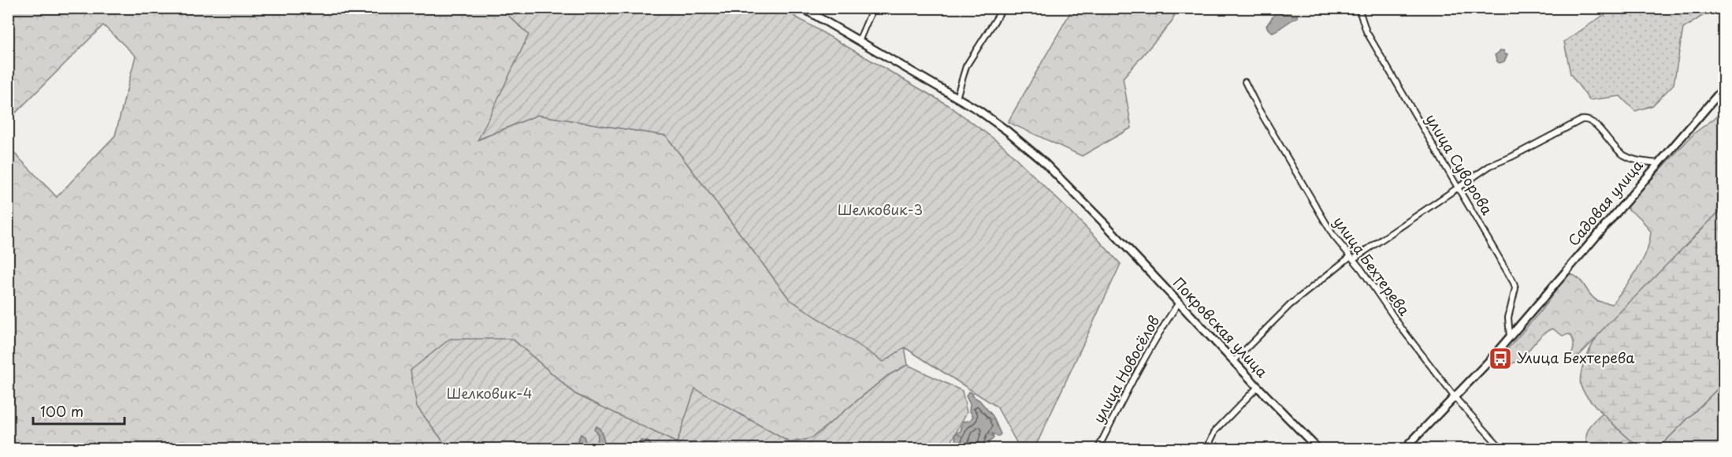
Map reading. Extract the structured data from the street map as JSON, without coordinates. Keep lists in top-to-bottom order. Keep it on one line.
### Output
{"streets":{"street":["улица Суворова","Садовая улица","улица Бехтерева","Покровская улица","улица Новосёлов"]},"crossings":[["улица Суворова","Садовая улица"],["Садовая улица","улица Бехтерева"],["Покровская улица","улица Новосёлов"]],"parks":["Шелковик-3","Шелковик-4"],"places":{"bus stop":["Улица Бехтерева"]},"scale_bar":"100 m"}
